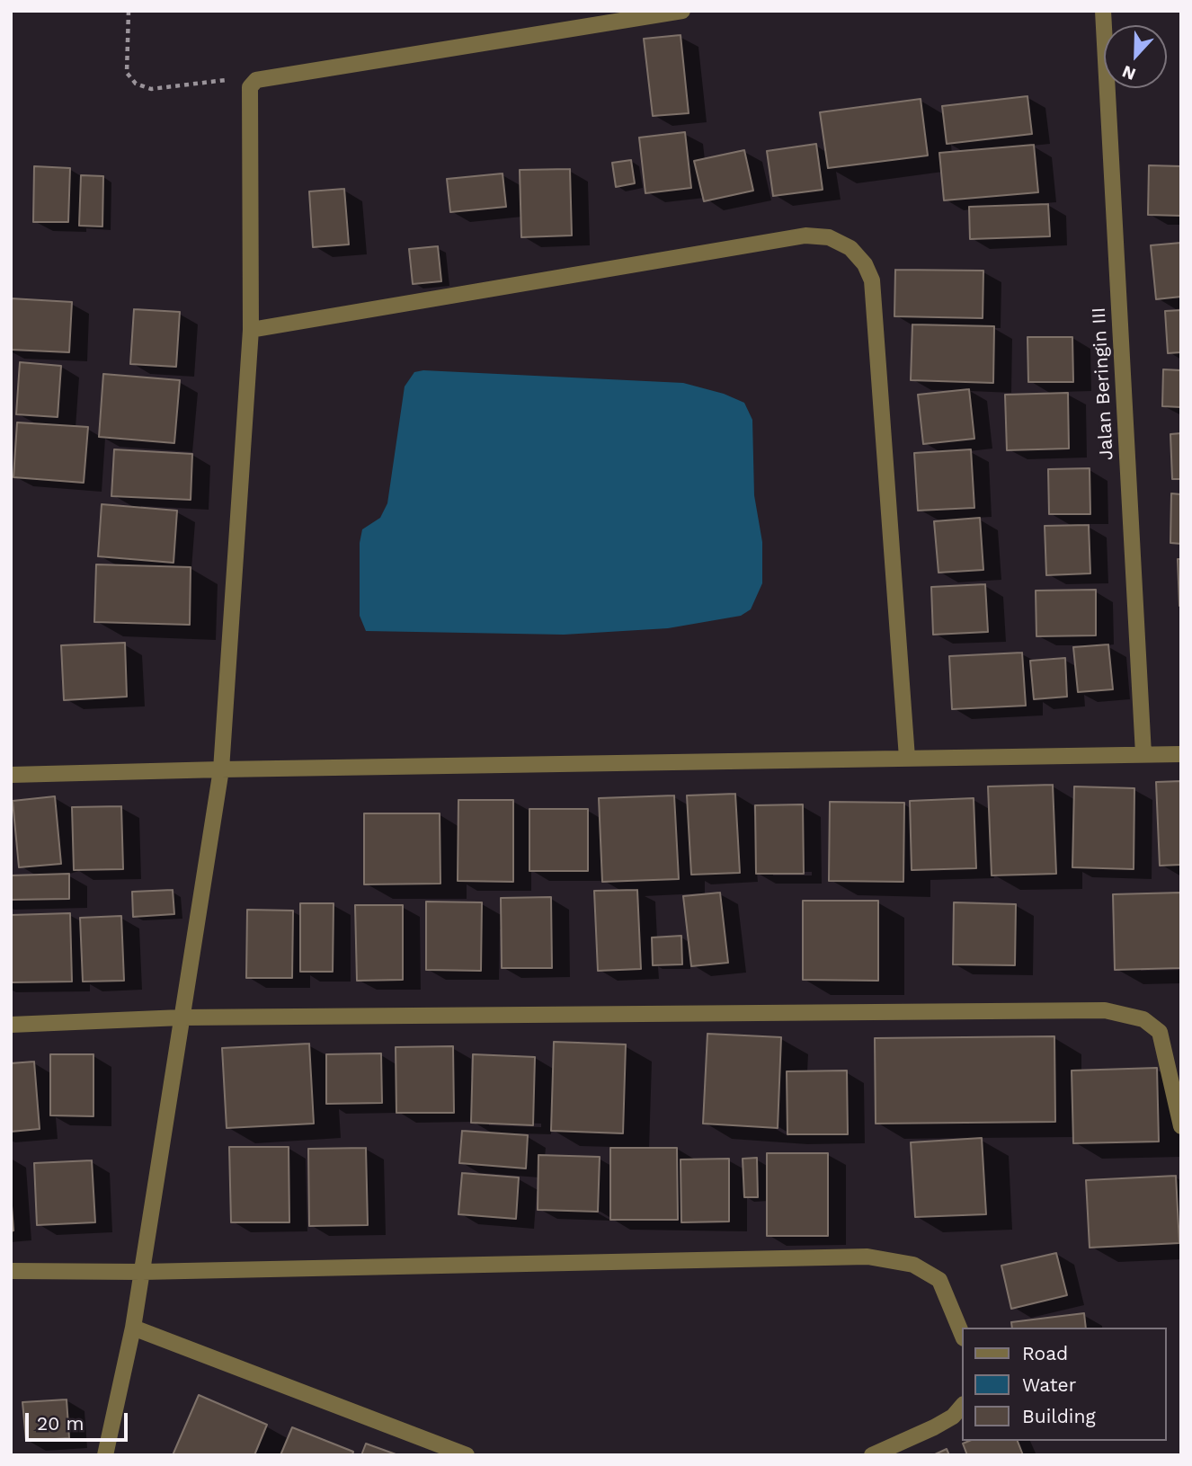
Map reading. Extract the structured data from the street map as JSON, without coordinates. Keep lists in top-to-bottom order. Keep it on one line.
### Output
{"streets":{"street":["Jalan Beringin III"]},"legend":["Road","Water","Building"],"scale_bar":"20 m","north":"bottom"}
